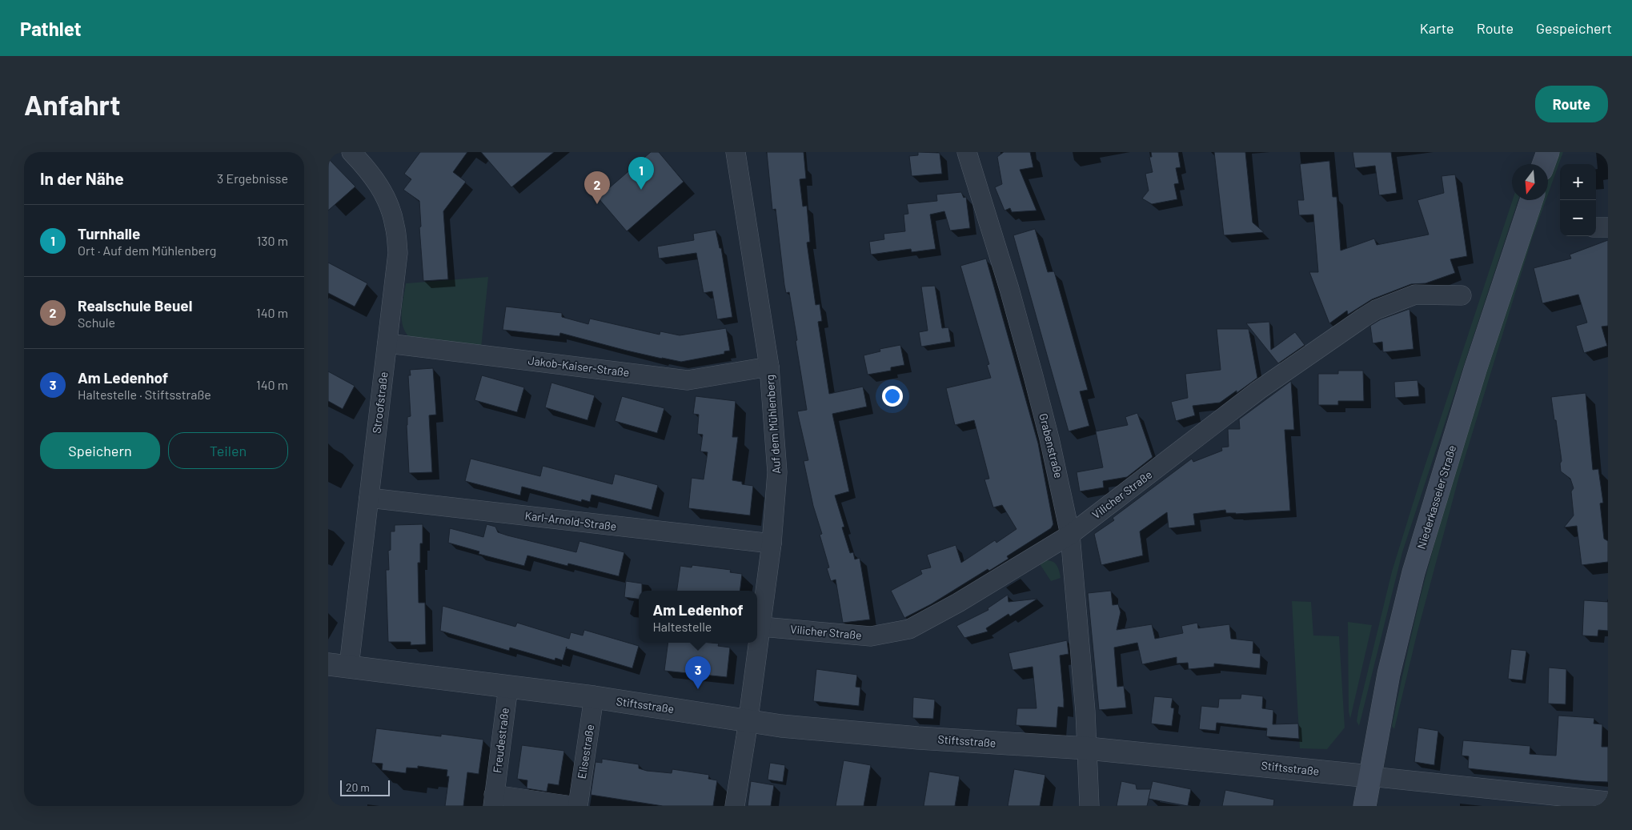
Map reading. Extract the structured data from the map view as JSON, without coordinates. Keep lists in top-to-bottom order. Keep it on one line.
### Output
{"streets":{"main road":["Niederkasseler Straße"],"street":["Jakob-Kaiser-Straße","Stroofstraße","Auf dem Mühlenberg","Grabenstraße","Vilicher Straße","Karl-Arnold-Straße","Stiftsstraße","Freudestraße","Elisestraße"]},"crossings":[["Jakob-Kaiser-Straße","Stroofstraße"],["Jakob-Kaiser-Straße","Auf dem Mühlenberg"],["Stroofstraße","Karl-Arnold-Straße"],["Stroofstraße","Stiftsstraße"],["Auf dem Mühlenberg","Vilicher Straße"],["Auf dem Mühlenberg","Karl-Arnold-Straße"],["Auf dem Mühlenberg","Stiftsstraße"],["Grabenstraße","Vilicher Straße"],["Grabenstraße","Stiftsstraße"],["Niederkasseler Straße","Stiftsstraße"],["Stiftsstraße","Freudestraße"],["Stiftsstraße","Elisestraße"]],"scale_bar":"20 m","north":"bottom","page":{"header":"Pathlet","nav":["Karte","Route","Gespeichert"],"buttons":["Route",["Speichern","Teilen"]],"title":"Anfahrt","heading":["In der Nähe","3 Ergebnisse"],"pins":["1","2","3"],"map_buttons":["+","−"],"list":[{"mark":"1","name":"Turnhalle","note":"Ort · Auf dem Mühlenberg","value":"130 m"},{"mark":"2","name":"Realschule Beuel","note":"Schule","value":"140 m"},{"mark":"3","name":"Am Ledenhof","note":"Haltestelle · Stiftsstraße","value":"140 m"}],"popup":["Am Ledenhof","Haltestelle"],"scale":"20 m"}}
